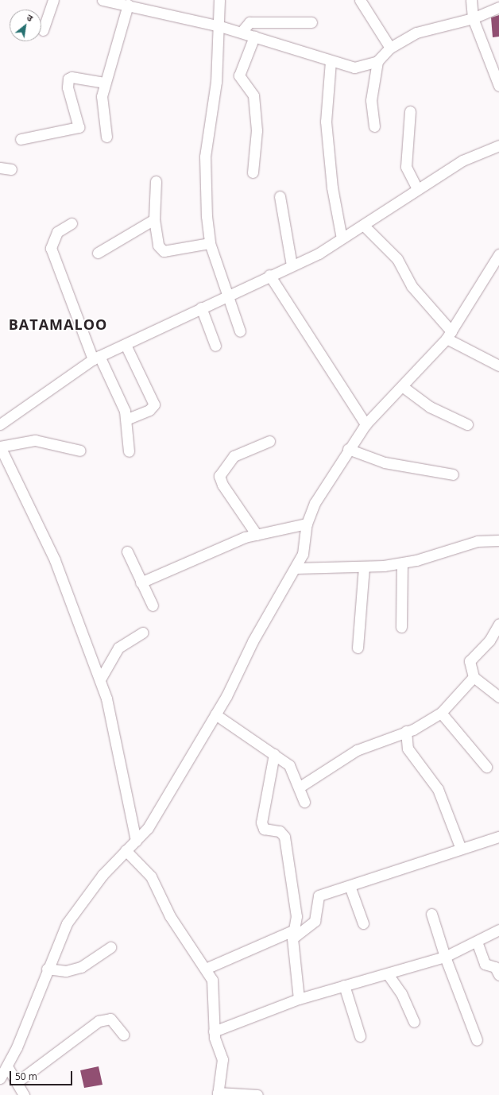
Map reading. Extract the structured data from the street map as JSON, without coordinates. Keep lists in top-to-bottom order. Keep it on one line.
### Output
{"districts":["BATAMALOO"],"scale_bar":"50 m","north":"top right"}
